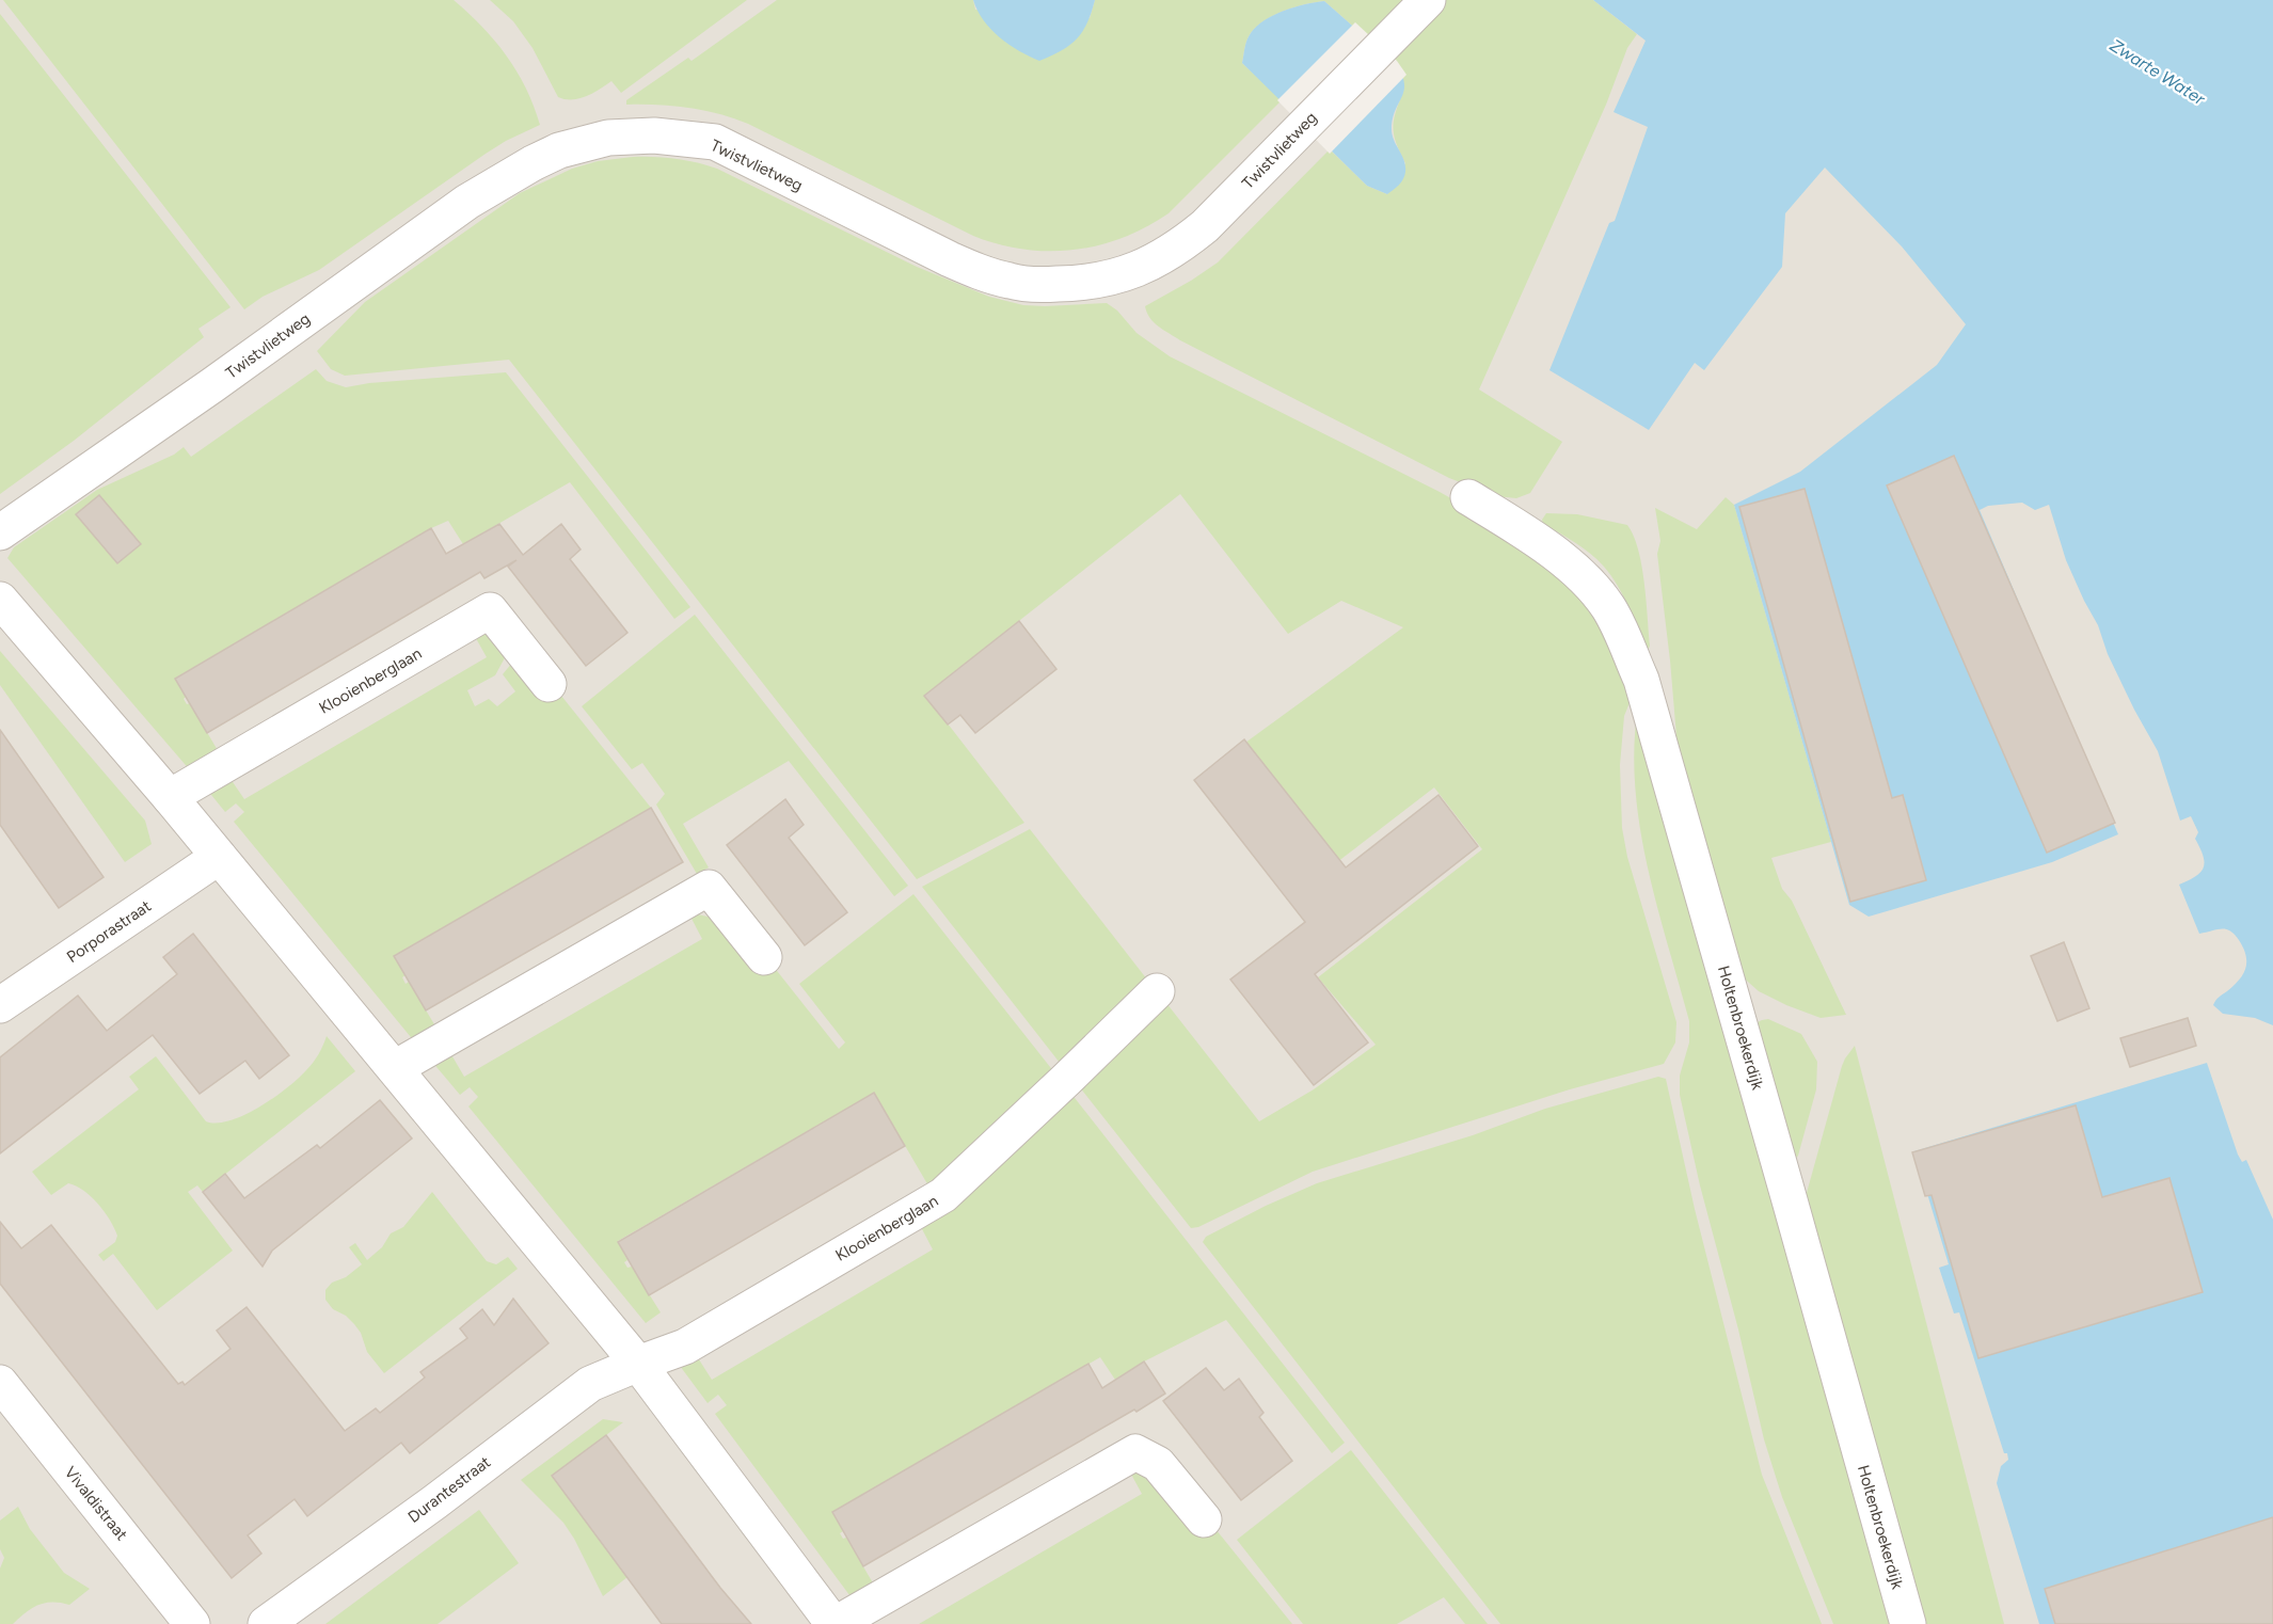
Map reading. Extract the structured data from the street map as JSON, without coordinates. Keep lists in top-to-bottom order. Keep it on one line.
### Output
{"streets":{"street":["Twistvlietweg","Klooienberglaan","Porporastraat","Holtenbroekerdijk","Durantestraat","Vivaldistraat"]},"crossings":[["Klooienberglaan","Durantestraat"]],"water":["Zwarte Water"]}
